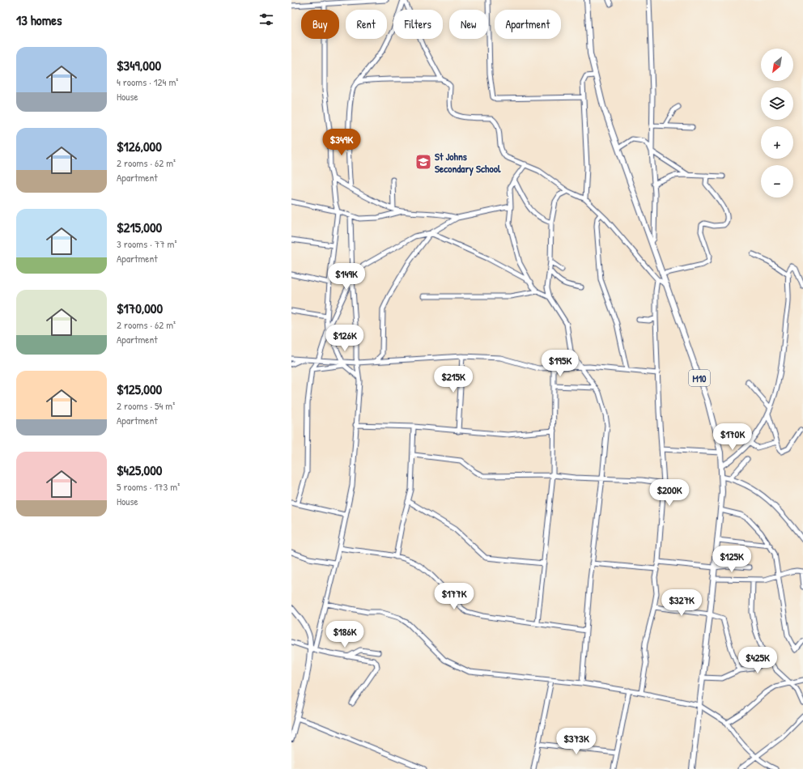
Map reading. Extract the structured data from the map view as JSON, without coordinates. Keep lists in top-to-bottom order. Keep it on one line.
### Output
{"streets":{"main road":["M10"]},"places":{"school or university":["St Johns Secondary School"]},"north":"bottom left","page":{"heading":"13 homes","chip":["Buy","Rent","Filters","New","Apartment"],"list":[{"name":"$349,000","note":"4 rooms · 124 m² · House"},{"name":"$126,000","note":"2 rooms · 62 m² · Apartment"},{"name":"$215,000","note":"3 rooms · 77 m² · Apartment"},{"name":"$170,000","note":"2 rooms · 62 m² · Apartment"},{"name":"$125,000","note":"2 rooms · 54 m² · Apartment"},{"name":"$425,000","note":"5 rooms · 173 m² · House"}],"map_buttons":["+","−"],"price":["$349K","$149K","$126K","$195K","$215K","$170K","$200K","$125K","$177K","$327K","$186K","$425K","$373K"]}}
